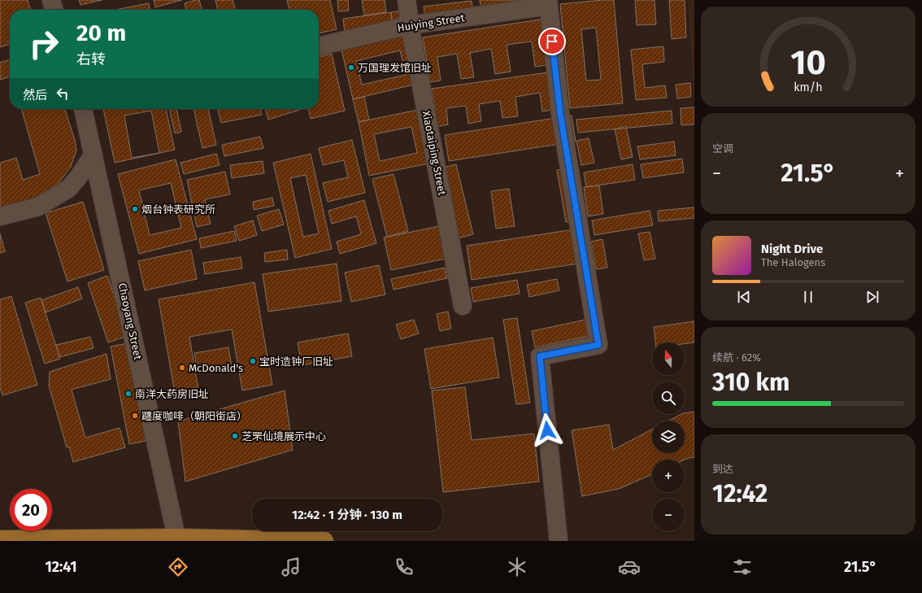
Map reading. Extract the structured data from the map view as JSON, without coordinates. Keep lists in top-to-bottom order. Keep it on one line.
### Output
{"streets":{"street":["Huiying Street","Xiaotaiping Street","Chaoyang Street"]},"crossings":[["Huiying Street","Xiaotaiping Street"]],"places":["万国理发馆旧址","烟台钟表研究所","宝时造钟厂旧址","McDonald's","南洋大药房旧址","躔度咖啡（朝阳街店）","芝罘仙境展示中心"],"north":"top","page":{"turn":["20 m","右转"],"then":"然后","tile":["空调",["续航 · 62%","310 km"],["到达","12:42"]],"heat":["−","21.5°","+"],"song":["Night Drive","The Halogens"],"map_buttons":["+","−"],"limit":"20","trip":"12:42 · 1 分钟 · 130 m","tabs":["12:41","21.5°"],"gauge":["10","km/h"]}}
